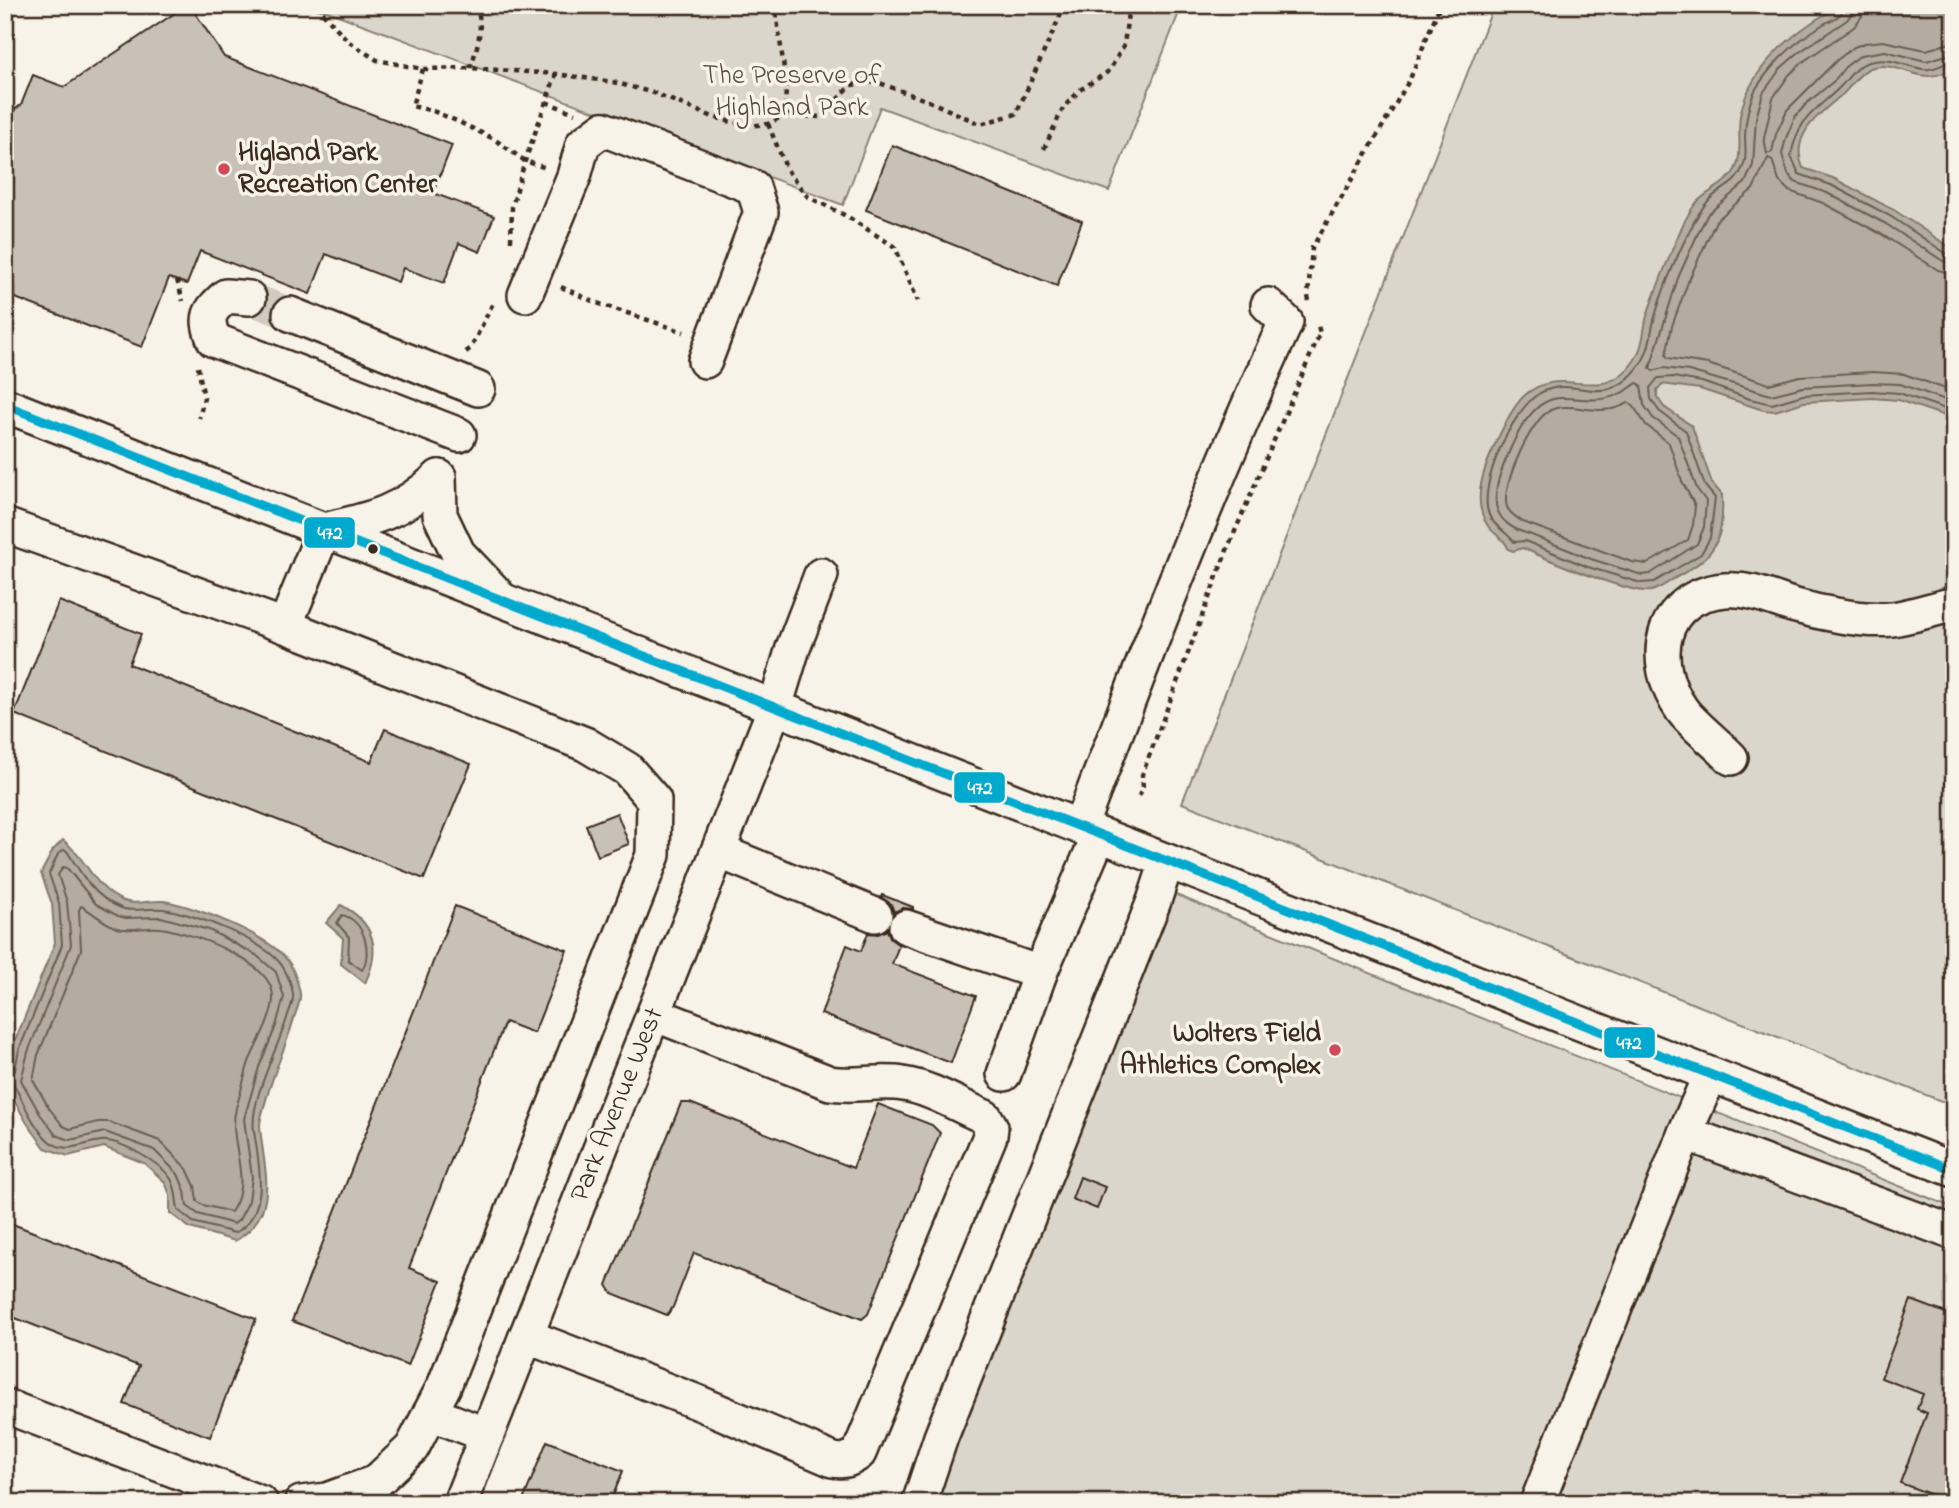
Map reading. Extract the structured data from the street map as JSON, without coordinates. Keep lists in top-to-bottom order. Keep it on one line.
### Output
{"streets":{"street":["Park Avenue West"]},"parks":["The Preserve of Highland Park"],"places":["Higland Park Recreation Center","Wolters Field Athletics Complex"],"lines":["transit line 472"]}
